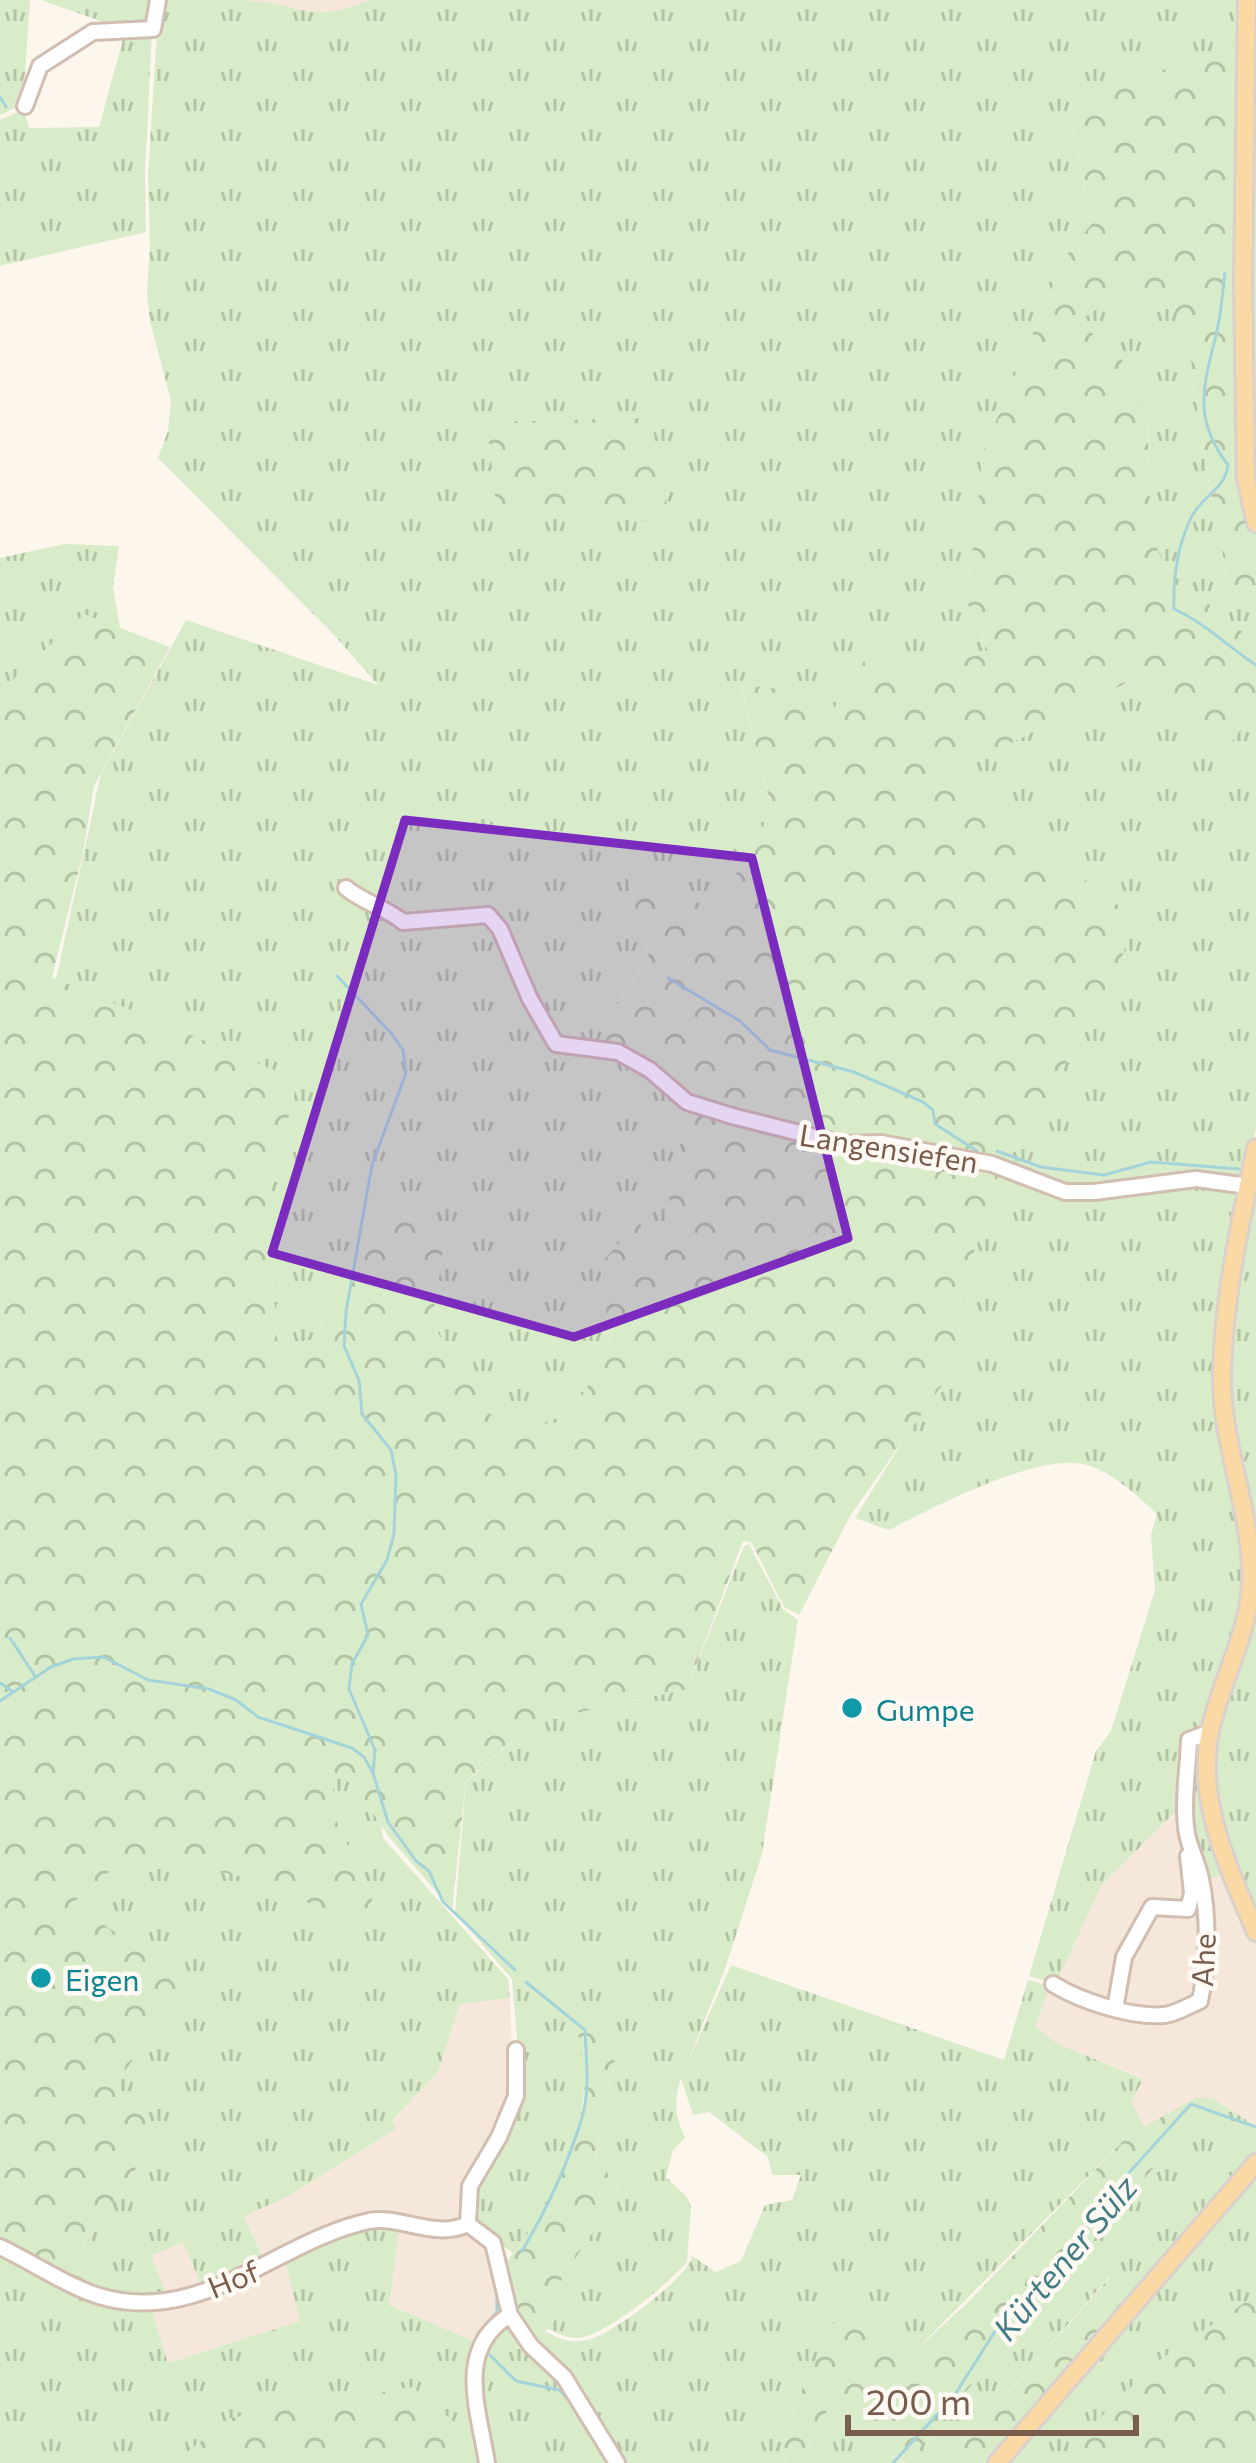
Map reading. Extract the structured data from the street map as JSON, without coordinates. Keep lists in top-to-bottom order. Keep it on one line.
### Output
{"streets":{"street":["Langensiefen","Ahe","Hof"]},"water":["Kürtener Sülz"],"places":["Gumpe","Eigen"],"scale_bar":"200 m"}
